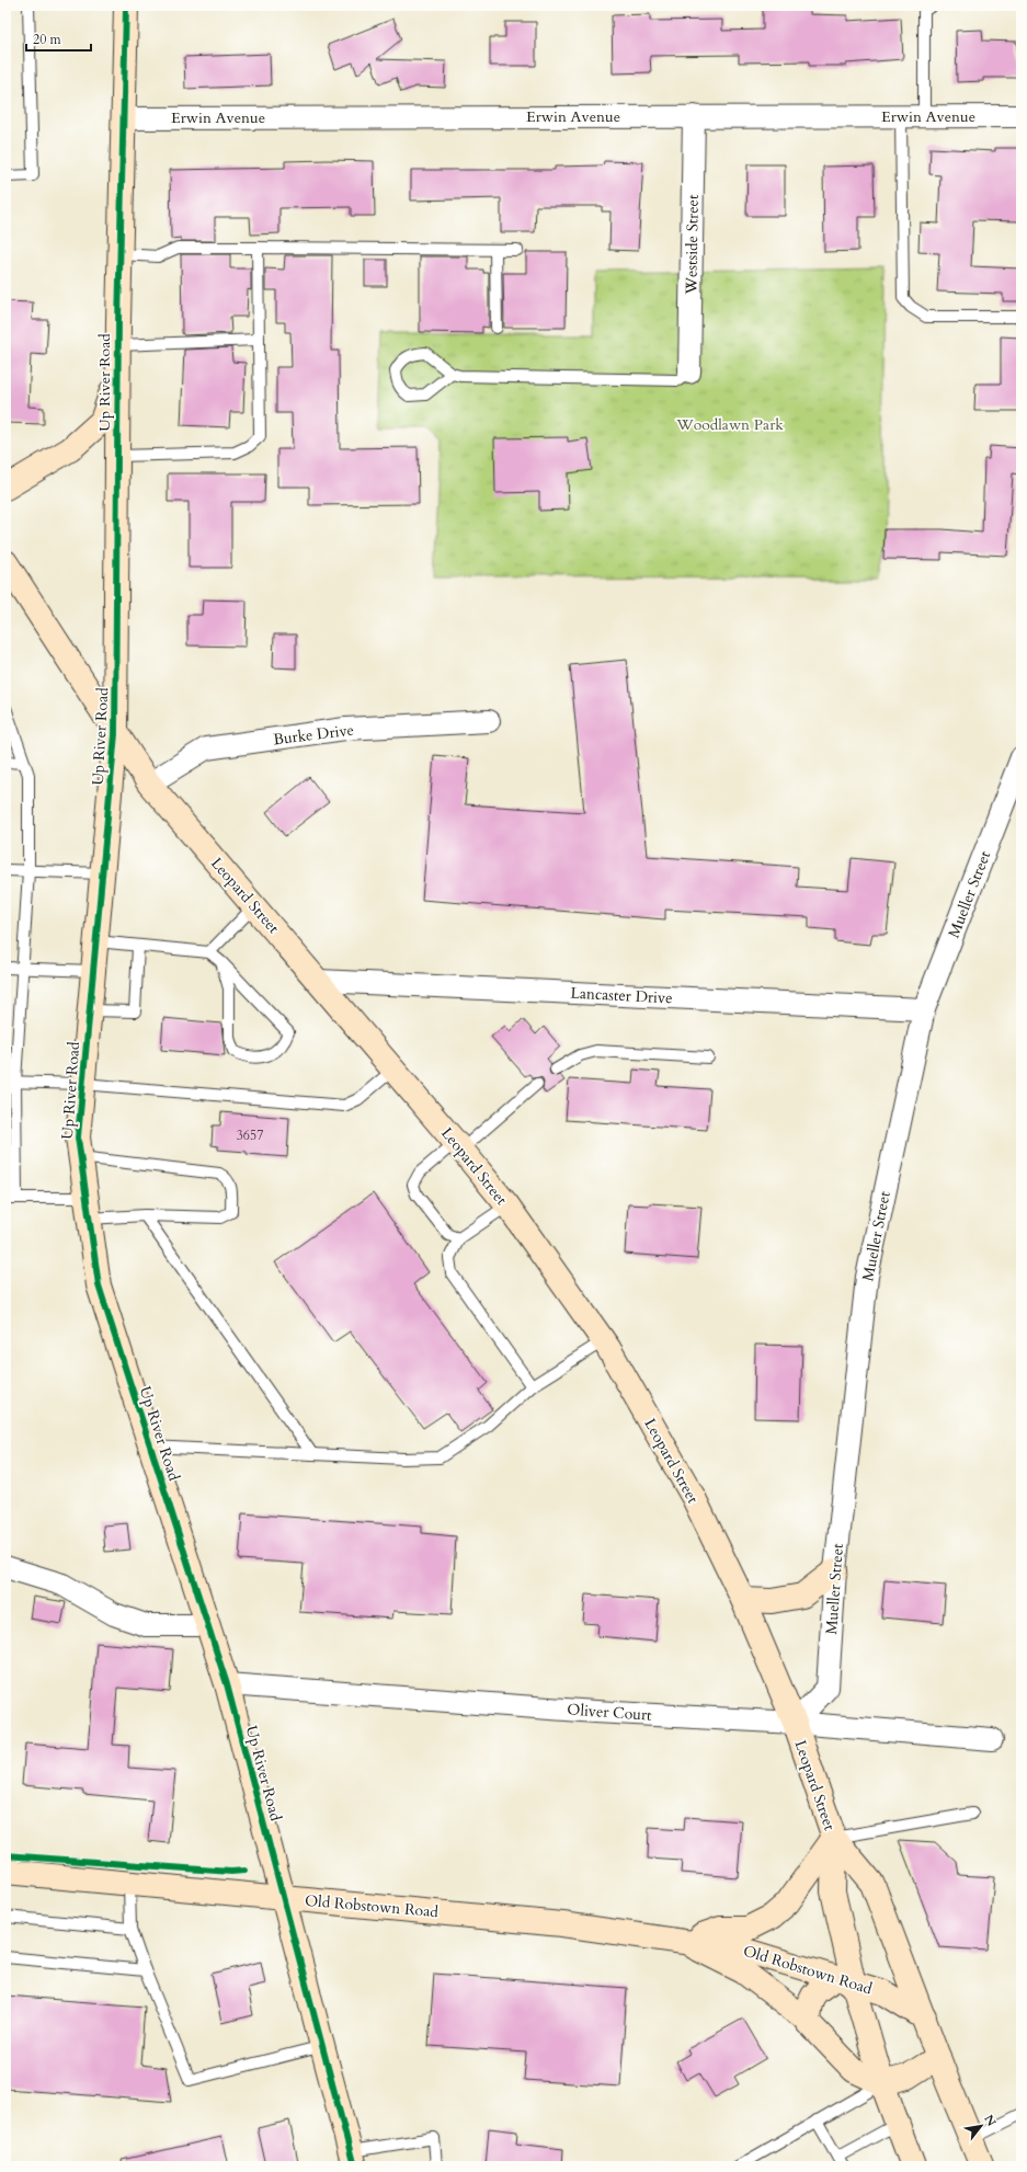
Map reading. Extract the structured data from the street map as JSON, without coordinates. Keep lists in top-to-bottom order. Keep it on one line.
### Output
{"streets":{"street":["Erwin Avenue","Westside Street","Up River Road","Burke Drive","Mueller Street","Leopard Street","Lancaster Drive","Oliver Court","Old Robstown Road"]},"crossings":[["Erwin Avenue","Westside Street"],["Erwin Avenue","Up River Road"],["Up River Road","Leopard Street"],["Up River Road","Oliver Court"],["Up River Road","Old Robstown Road"],["Burke Drive","Leopard Street"],["Mueller Street","Leopard Street"],["Mueller Street","Lancaster Drive"],["Mueller Street","Oliver Court"],["Leopard Street","Lancaster Drive"],["Leopard Street","Oliver Court"],["Leopard Street","Old Robstown Road"]],"parks":["Woodlawn Park"],"house_numbers":["3657"],"scale_bar":"20 m","north":"top right"}
